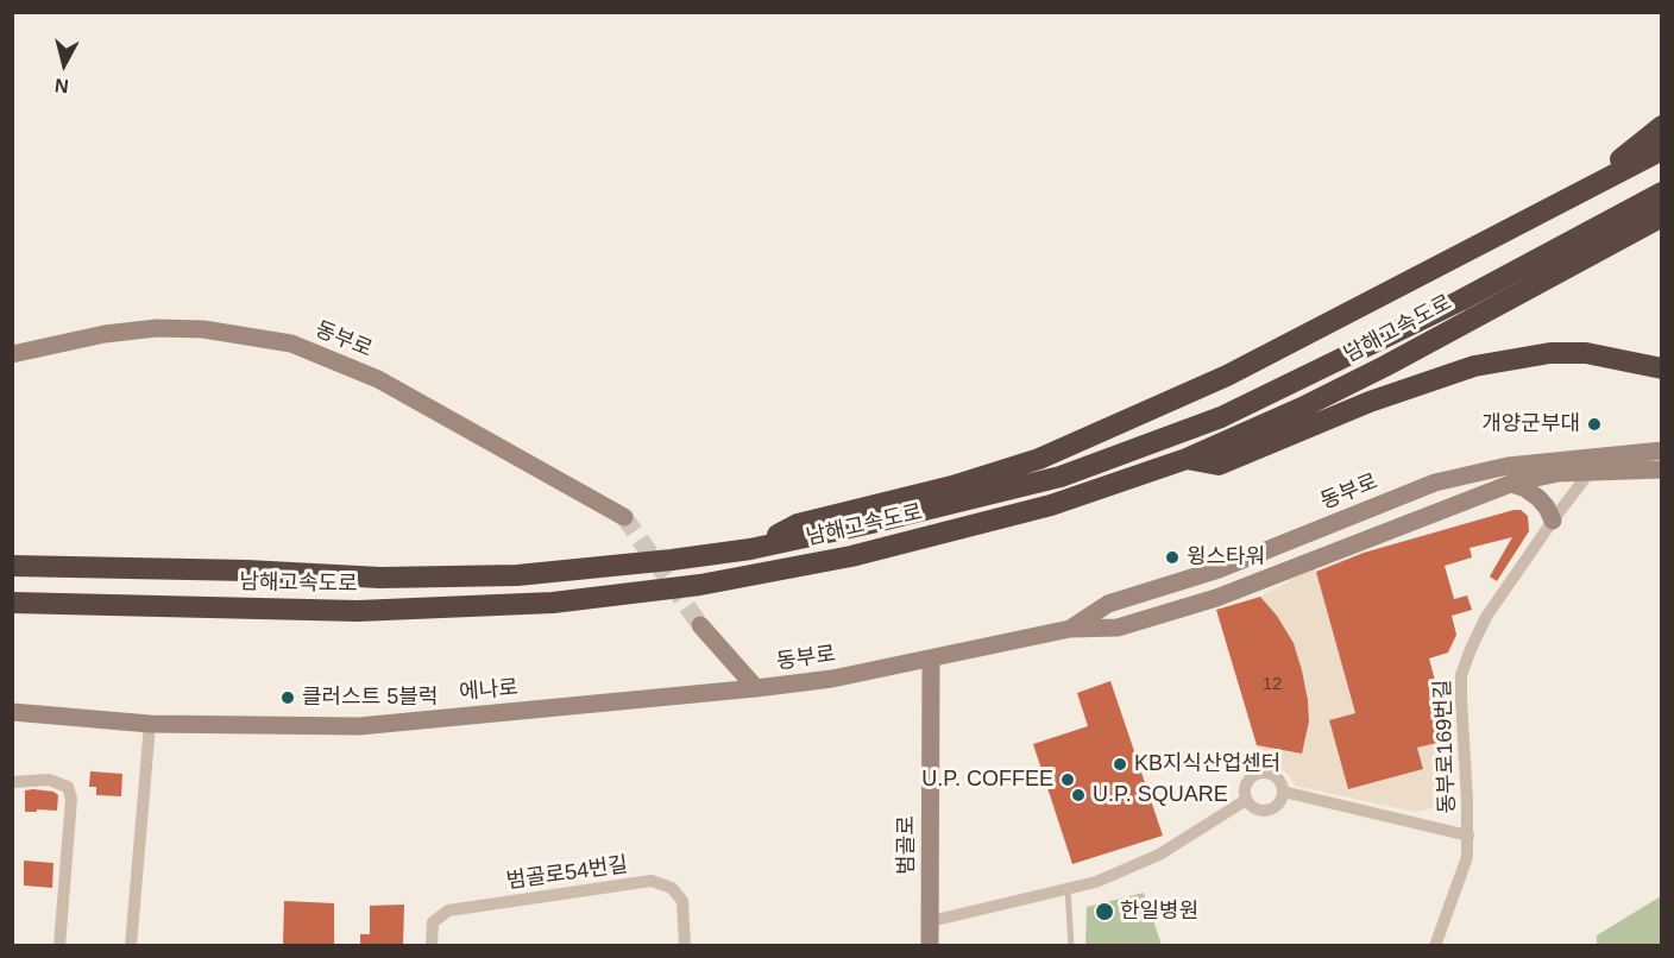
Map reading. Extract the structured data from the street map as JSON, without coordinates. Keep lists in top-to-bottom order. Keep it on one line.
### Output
{"streets":{"highway":["남해고속도로"],"street":["동부로","에나로","동부로169번길","범골로","범골로54번길"]},"crossings":[["동부로","에나로"],["동부로","동부로169번길"],["동부로","범골로"]],"places":["개양군부대","윙스타워","클러스트 5블럭","KB지식산업센터","U.P. COFFEE","U.P. SQUARE","한일병원"],"house_numbers":["12"],"north":"bottom"}
